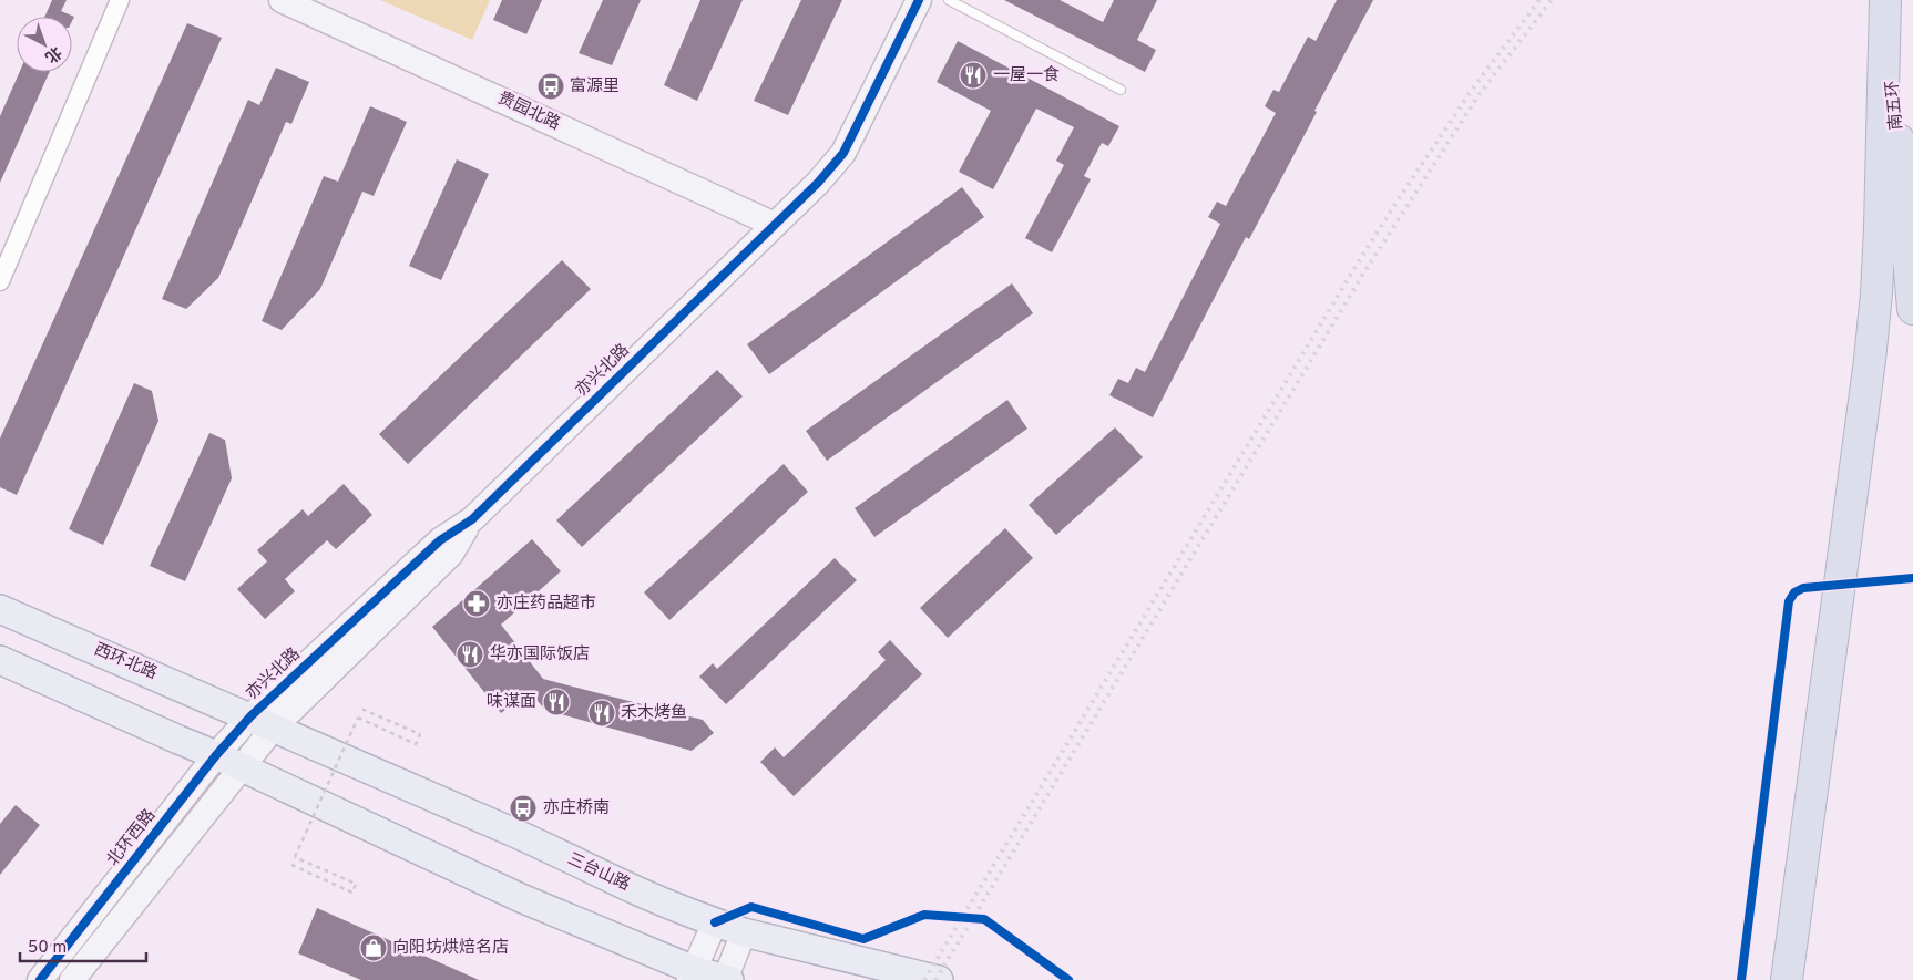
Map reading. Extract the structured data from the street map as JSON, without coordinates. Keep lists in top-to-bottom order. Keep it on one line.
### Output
{"streets":{"highway":["南五环"],"main road":["西环北路","三台山路"],"street":["贵园北路","亦兴北路","北环西路"]},"crossings":[["贵园北路","亦兴北路"],["亦兴北路","西环北路"],["亦兴北路","北环西路"],["亦兴北路","三台山路"],["西环北路","北环西路"],["西环北路","三台山路"],["北环西路","三台山路"]],"places":{"restaurant":["一屋一食","华亦国际饭店","味谋面","禾木烤鱼"],"bus stop":["富源里","亦庄桥南"],"pharmacy":["亦庄药品超市"],"shop":["向阳坊烘焙名店"]},"scale_bar":"50 m","north":"bottom right"}
